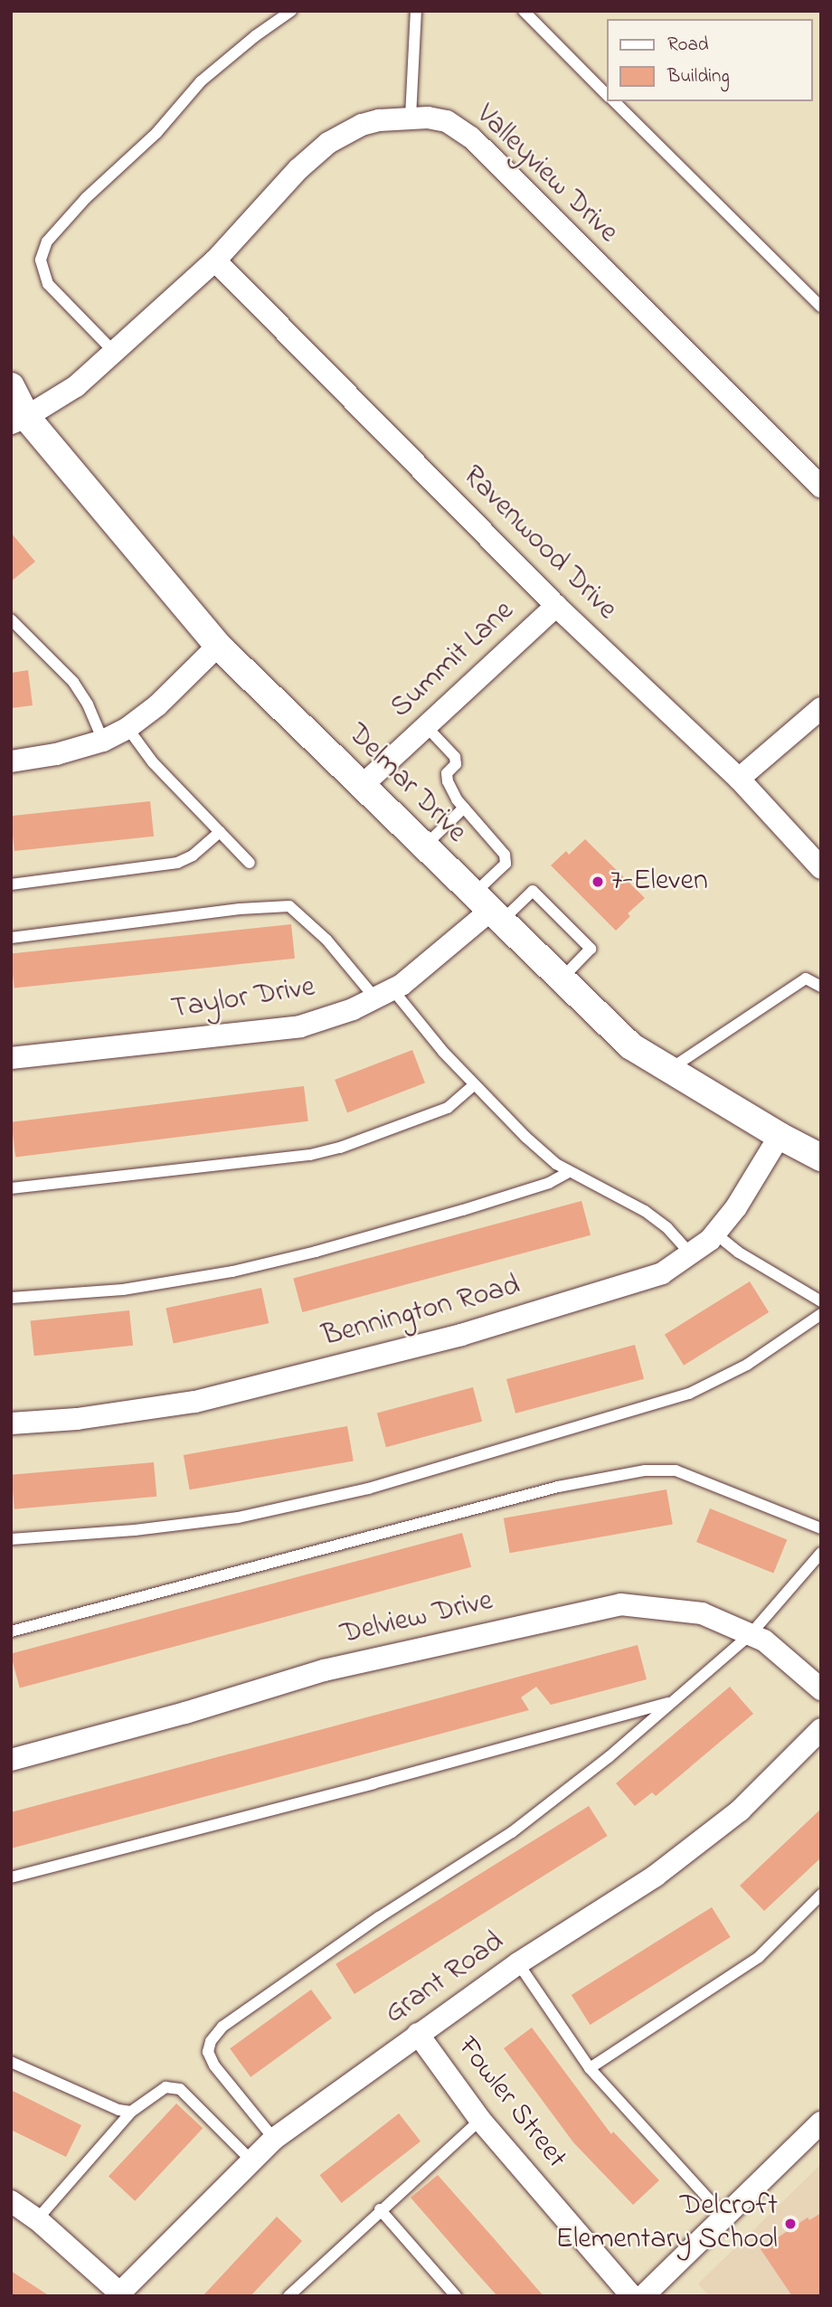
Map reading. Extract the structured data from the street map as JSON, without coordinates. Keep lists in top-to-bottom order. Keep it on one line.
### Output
{"streets":{"street":["Valleyview Drive","Ravenwood Drive","Summit Lane","Delmar Drive","Taylor Drive","Bennington Road","Delview Drive","Grant Road","Fowler Street"]},"crossings":[["Valleyview Drive","Ravenwood Drive"],["Valleyview Drive","Delmar Drive"],["Ravenwood Drive","Summit Lane"],["Summit Lane","Delmar Drive"],["Delmar Drive","Taylor Drive"],["Delmar Drive","Bennington Road"],["Grant Road","Fowler Street"]],"places":["7-Eleven","Delcroft Elementary School"],"legend":["Road","Building"]}
